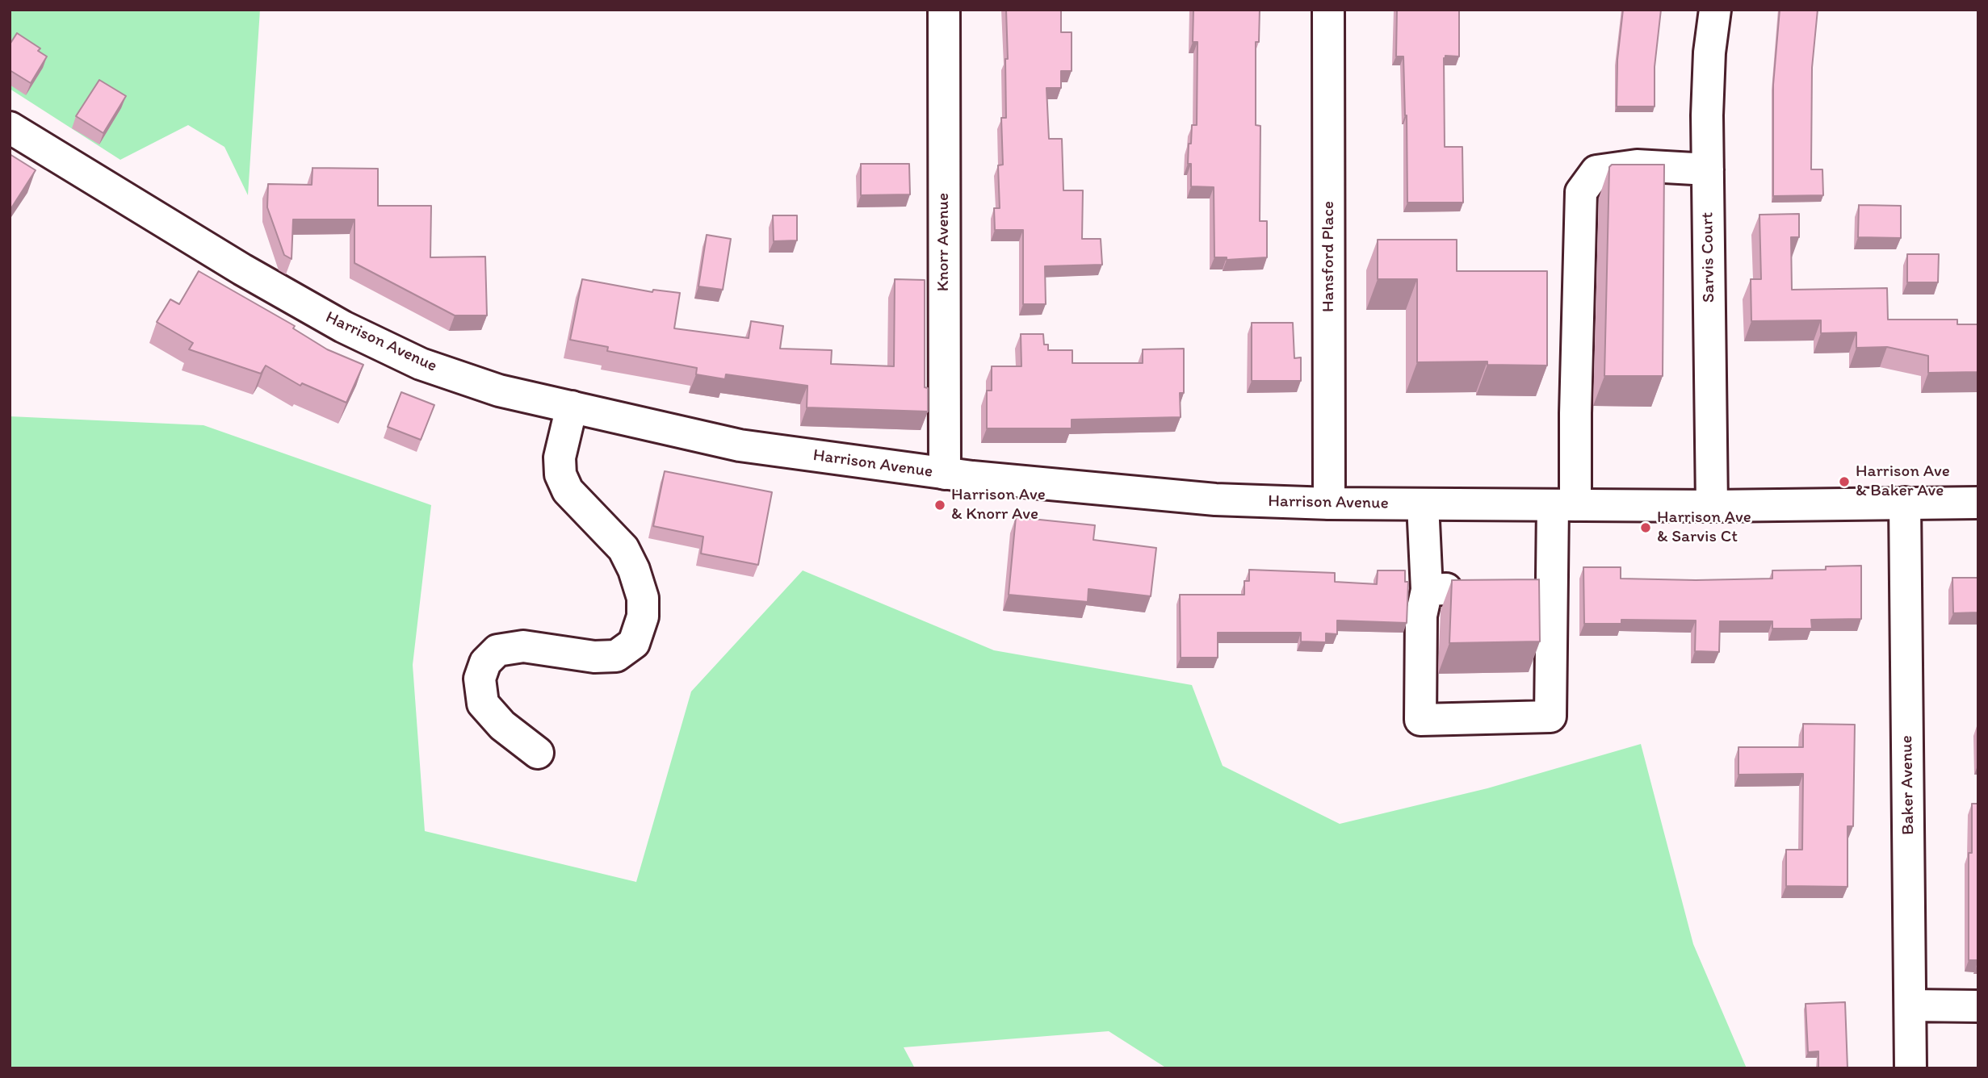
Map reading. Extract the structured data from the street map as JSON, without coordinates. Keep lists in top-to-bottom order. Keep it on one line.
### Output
{"streets":{"main road":["Knorr Avenue","Hansford Place","Sarvis Court","Harrison Avenue","Baker Avenue"]},"crossings":[["Knorr Avenue","Harrison Avenue"],["Hansford Place","Harrison Avenue"],["Sarvis Court","Harrison Avenue"],["Harrison Avenue","Baker Avenue"]],"places":["Harrison Ave & Baker Ave","Harrison Ave & Knorr Ave","Harrison Ave & Sarvis Ct"]}
